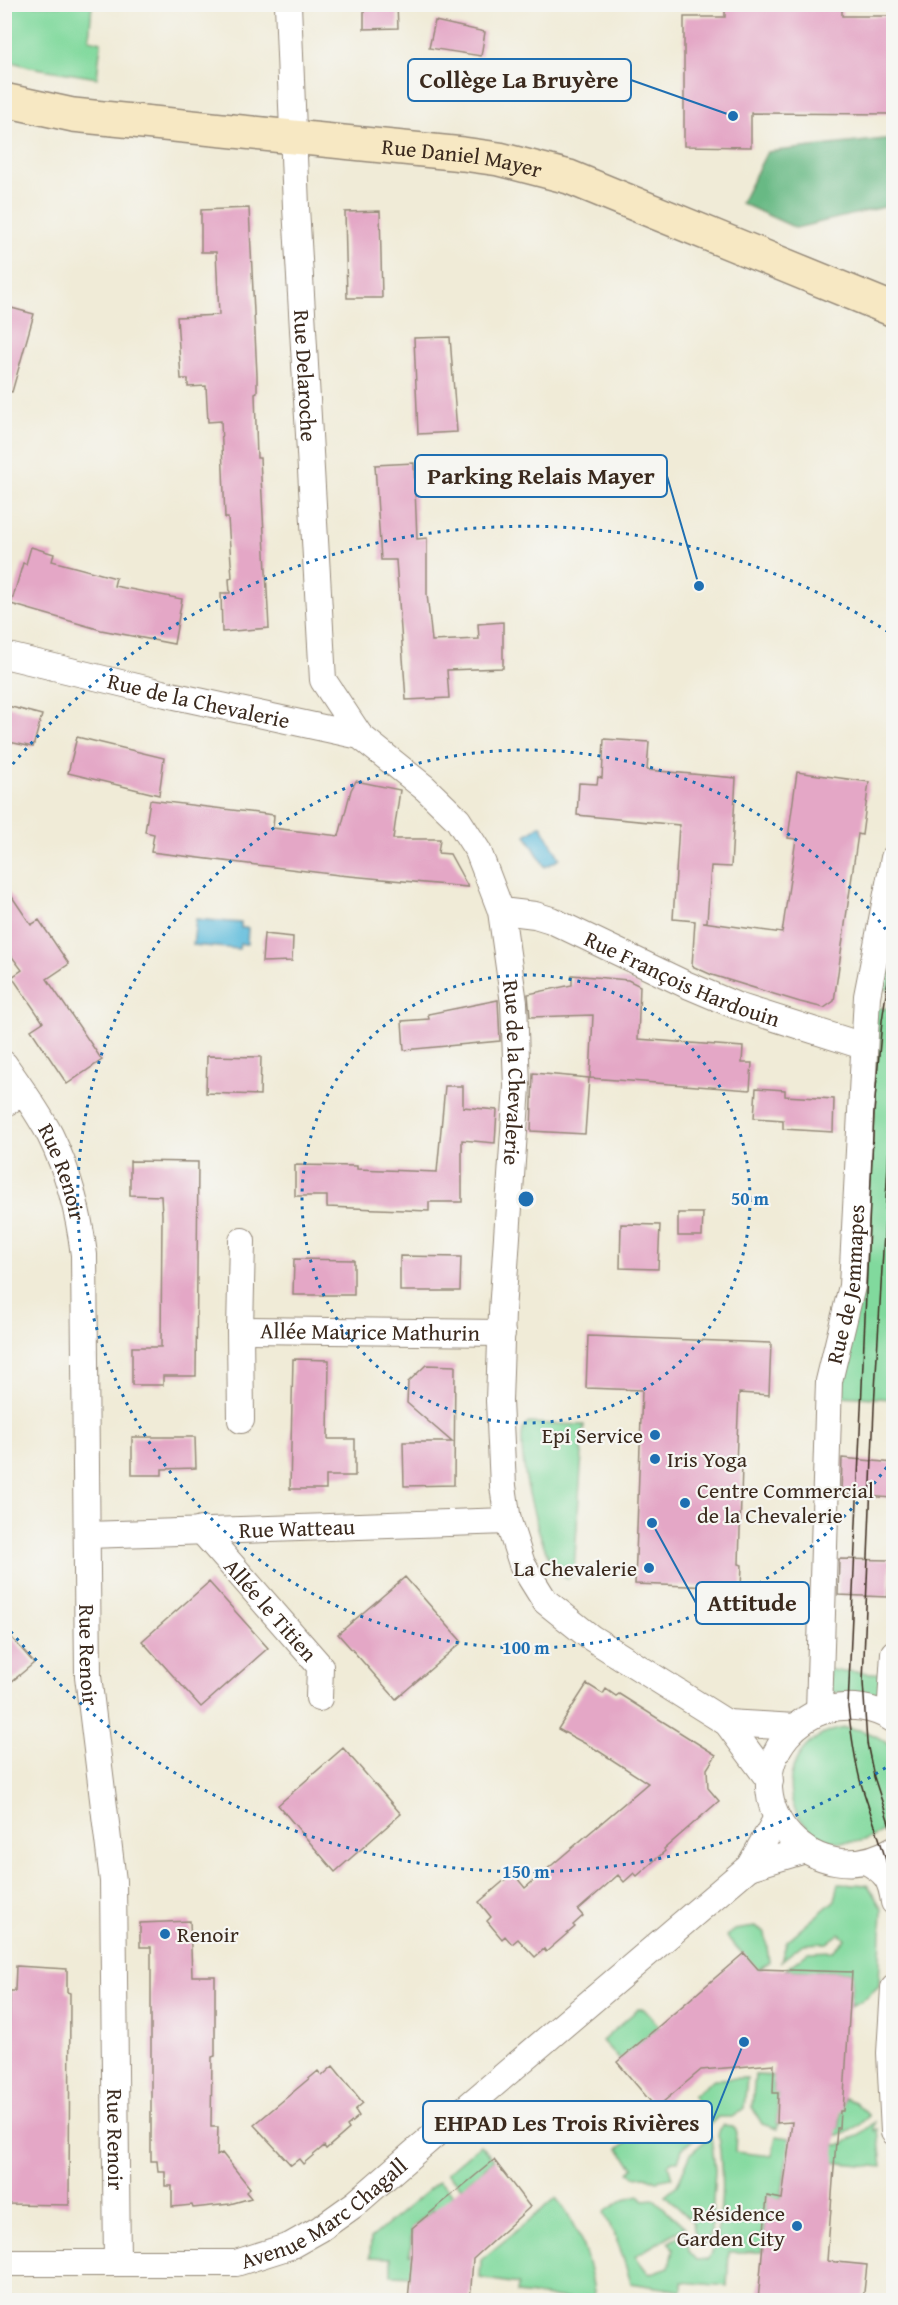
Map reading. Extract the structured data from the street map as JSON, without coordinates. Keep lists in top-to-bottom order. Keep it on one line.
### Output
{"streets":{"main road":["Rue Daniel Mayer"],"street":["Rue Delaroche","Rue de la Chevalerie","Rue François Hardouin","Rue Renoir","Rue de Jemmapes","Allée Maurice Mathurin","Rue Watteau","Allée le Titien","Avenue Marc Chagall"]},"crossings":[["Rue Daniel Mayer","Rue Delaroche"],["Rue Delaroche","Rue de la Chevalerie"],["Rue de la Chevalerie","Rue François Hardouin"],["Rue de la Chevalerie","Allée Maurice Mathurin"],["Rue de la Chevalerie","Rue Watteau"],["Rue François Hardouin","Rue de Jemmapes"],["Rue Renoir","Rue Watteau"],["Rue Renoir","Avenue Marc Chagall"],["Rue Watteau","Allée le Titien"]],"places":["Collège La Bruyère","Parking Relais Mayer","Epi Service","Iris Yoga","Centre Commercial de la Chevalerie","Attitude","La Chevalerie","Renoir","EHPAD Les Trois Rivières","Résidence Garden City"],"rings":["50 m","100 m","150 m"]}
